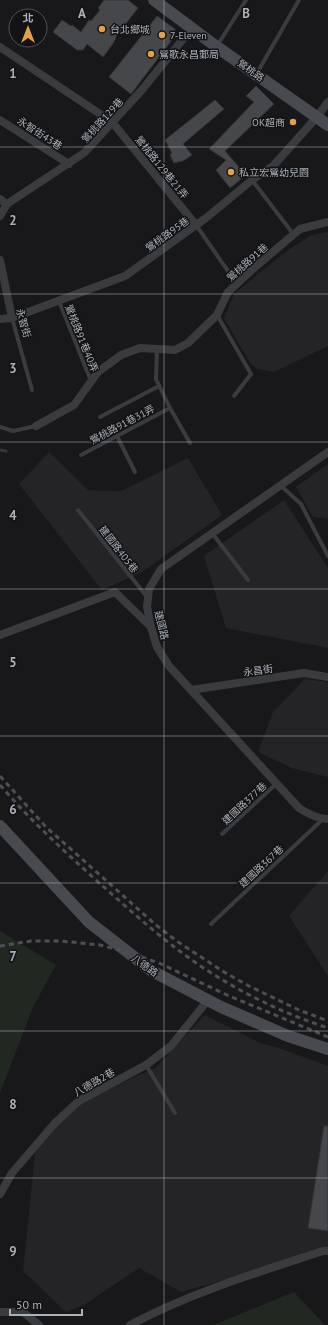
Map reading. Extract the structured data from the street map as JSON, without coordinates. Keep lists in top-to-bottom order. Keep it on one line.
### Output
{"streets":{"main road":["鶯桃路","八德路"],"street":["鶯桃路129巷","永智街43巷","鶯桃路129巷21弄","鶯桃路95巷","鶯桃路91巷","永智街","建國路","永昌街","八德路2巷"],"lane":["鶯桃路91巷40弄","鶯桃路91巷31弄","建國路405巷","建國路377巷","建國路367巷"]},"crossings":[["鶯桃路","鶯桃路129巷"],["鶯桃路","鶯桃路95巷"],["鶯桃路129巷","永智街43巷"],["鶯桃路129巷","鶯桃路129巷21弄"],["鶯桃路129巷21弄","鶯桃路95巷"],["鶯桃路95巷","永智街"],["鶯桃路95巷","鶯桃路91巷40弄"],["鶯桃路91巷","鶯桃路91巷40弄"],["鶯桃路91巷","鶯桃路91巷31弄"],["建國路405巷","建國路"],["建國路","永昌街"],["建國路","建國路377巷"],["建國路","建國路367巷"],["八德路","八德路2巷"]],"places":["台北鄉城","7-Eleven","鶯歌永昌郵局","OK超商","私立宏鶯幼兒園"],"scale_bar":"50 m","north":"top","grid":{"columns":["A","B"],"rows":["1","2","3","4","5","6","7","8","9"]}}
